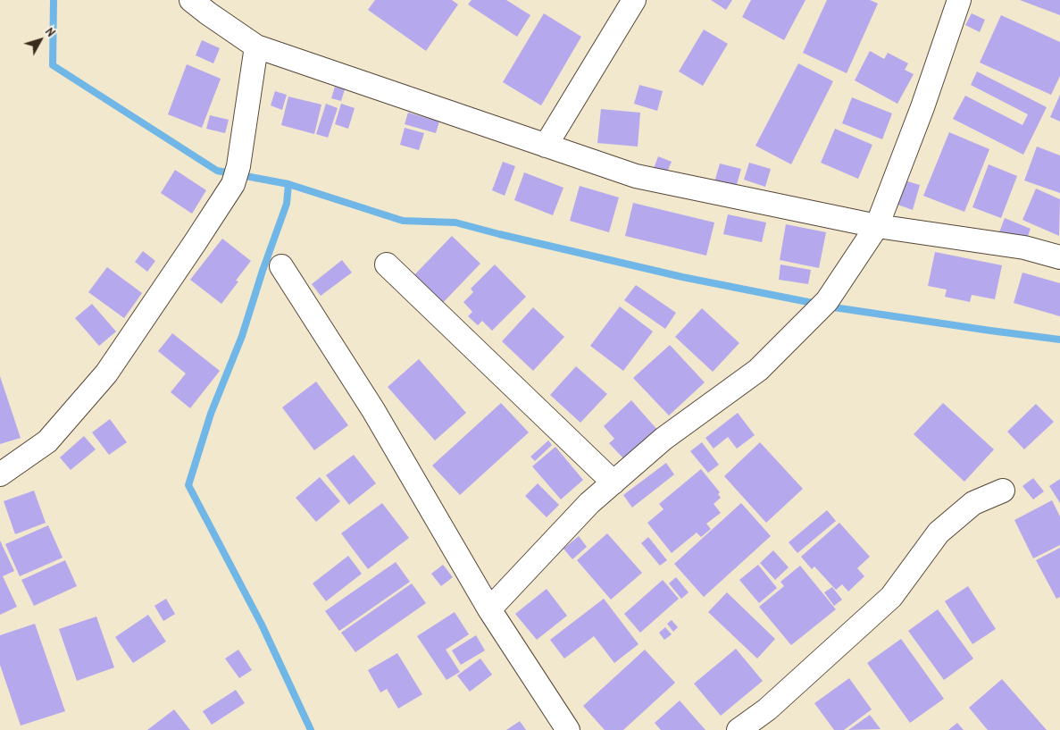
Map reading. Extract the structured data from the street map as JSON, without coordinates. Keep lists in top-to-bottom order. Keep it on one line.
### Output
{"north":"top right"}
